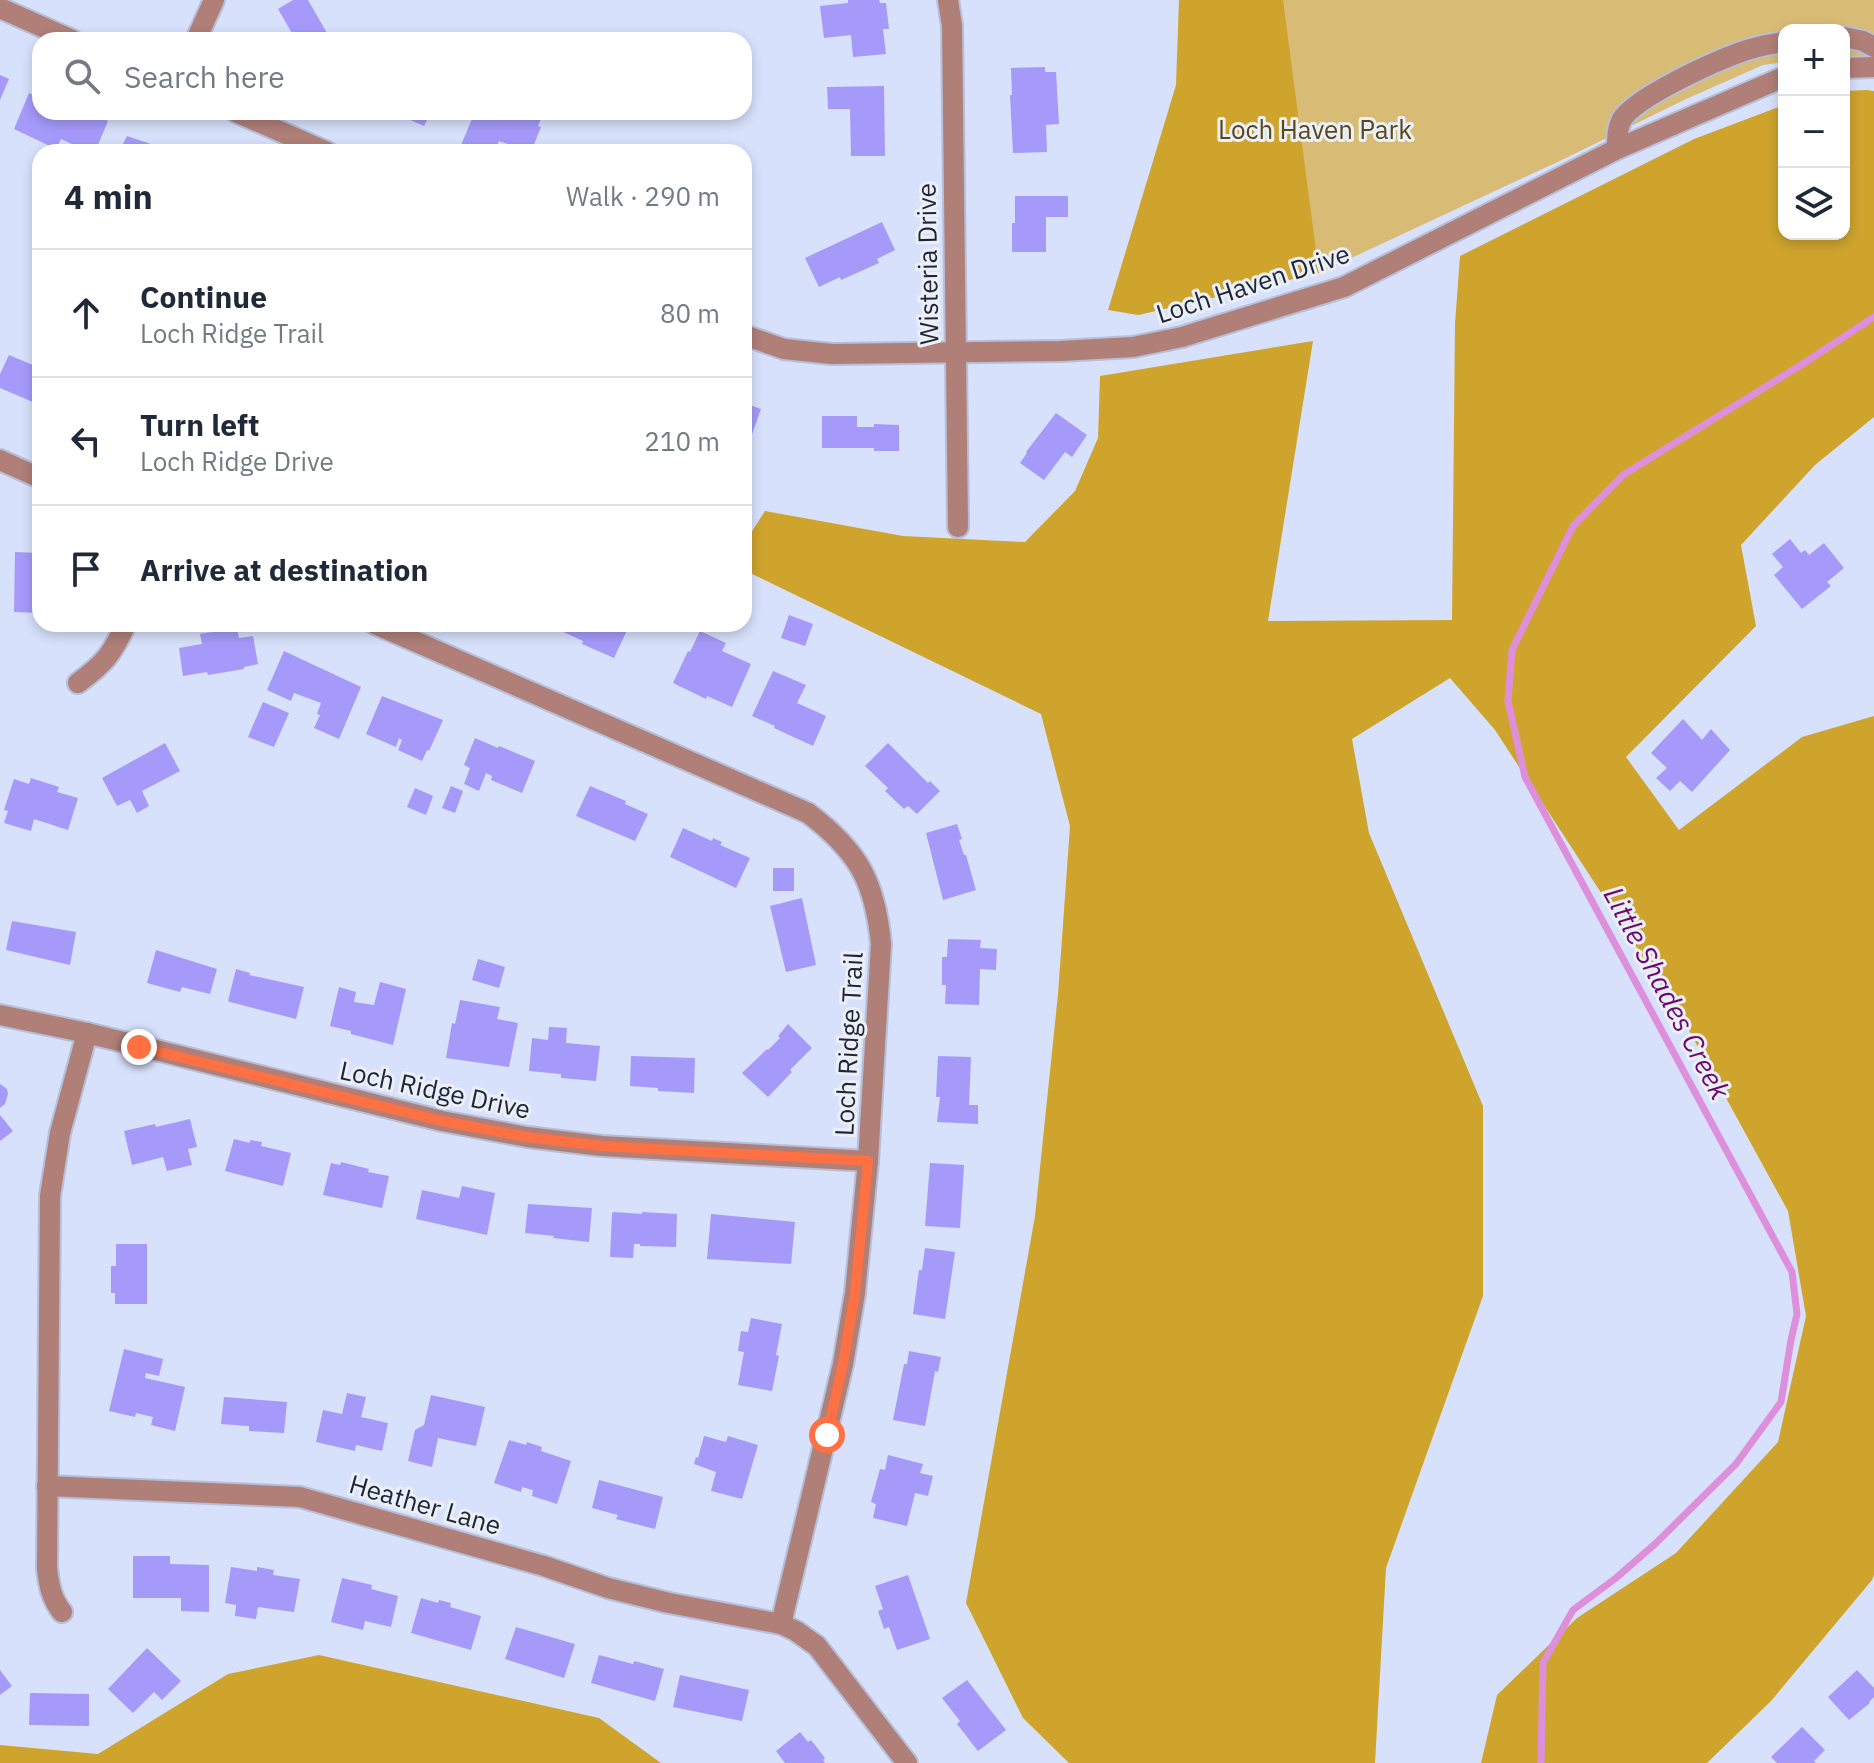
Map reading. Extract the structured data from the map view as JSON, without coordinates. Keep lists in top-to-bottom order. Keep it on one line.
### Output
{"streets":{"street":["Wisteria Drive","Loch Haven Drive","Loch Ridge Trail","Loch Ridge Drive","Heather Lane"]},"crossings":[["Wisteria Drive","Loch Haven Drive"],["Loch Ridge Trail","Loch Ridge Drive"],["Loch Ridge Trail","Heather Lane"]],"water":["Little Shades Creek"],"parks":["Loch Haven Park"],"page":{"map_buttons":["+","−"],"search":"Search here","heading":["4 min","Walk · 290 m"],"list":[["Continue","Loch Ridge Trail","80 m"],["Turn left","Loch Ridge Drive","210 m"],"Arrive at destination"]}}
